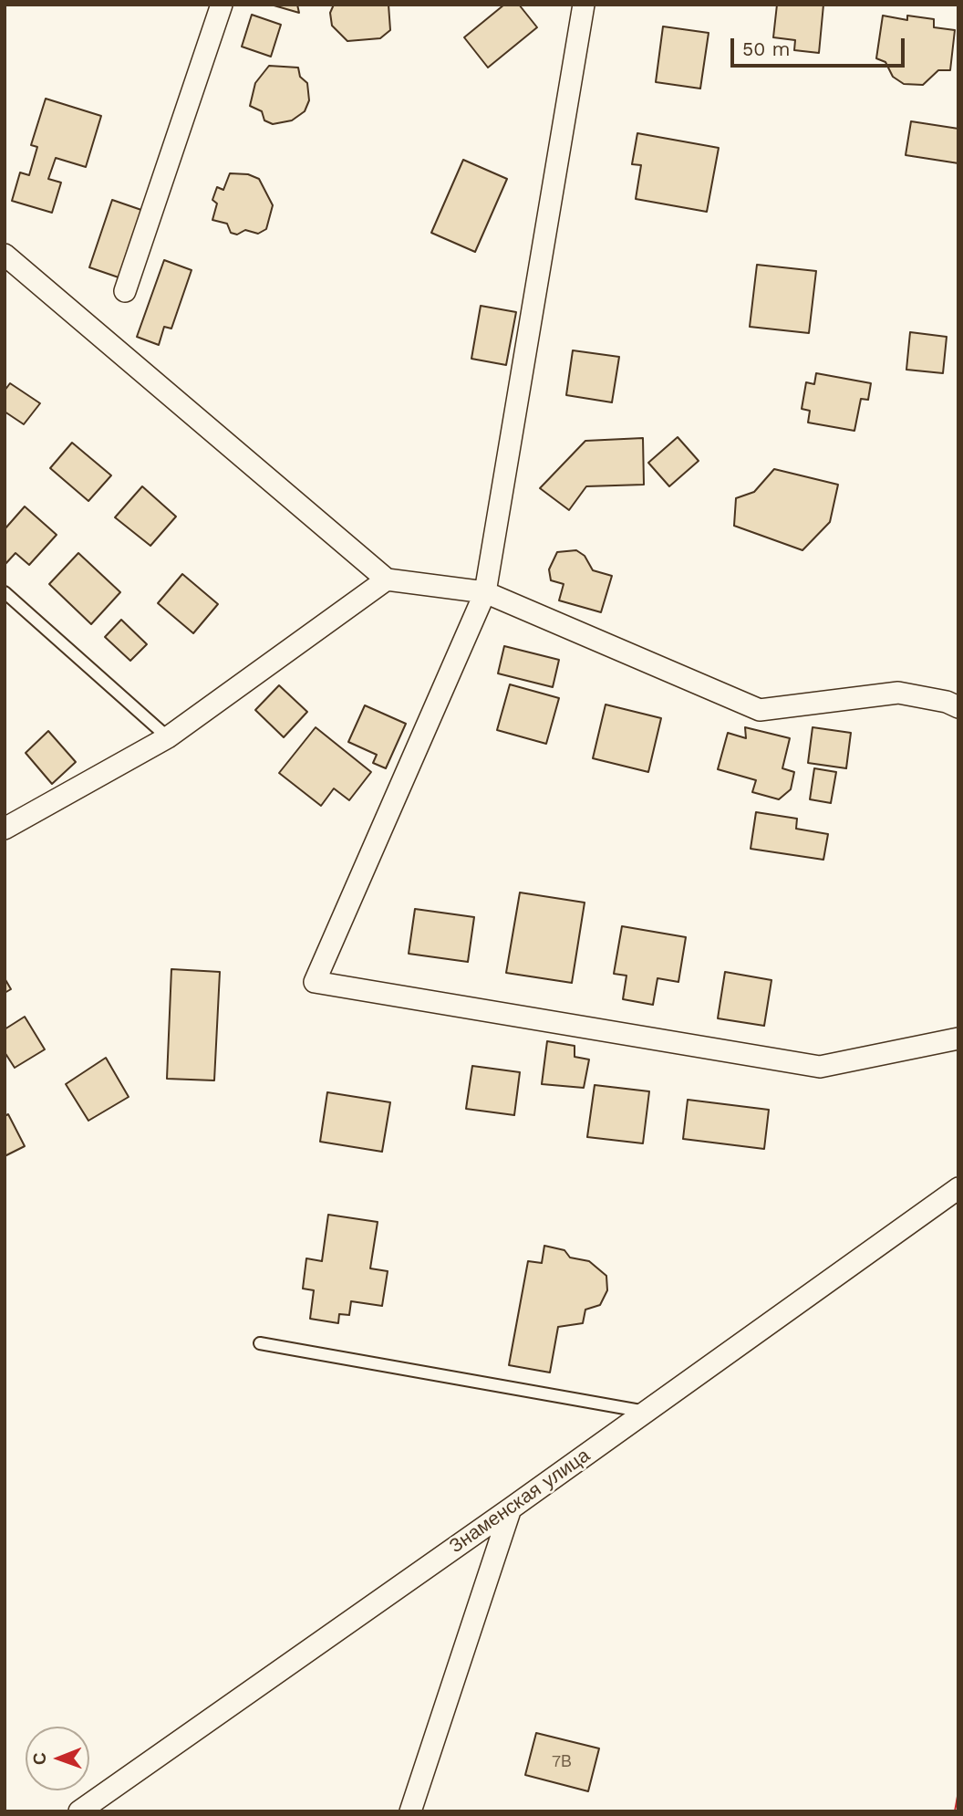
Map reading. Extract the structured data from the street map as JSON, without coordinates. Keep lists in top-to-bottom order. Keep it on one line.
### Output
{"streets":{"street":["Знаменская улица"]},"house_numbers":["7В"],"scale_bar":"50 m","north":"left"}
